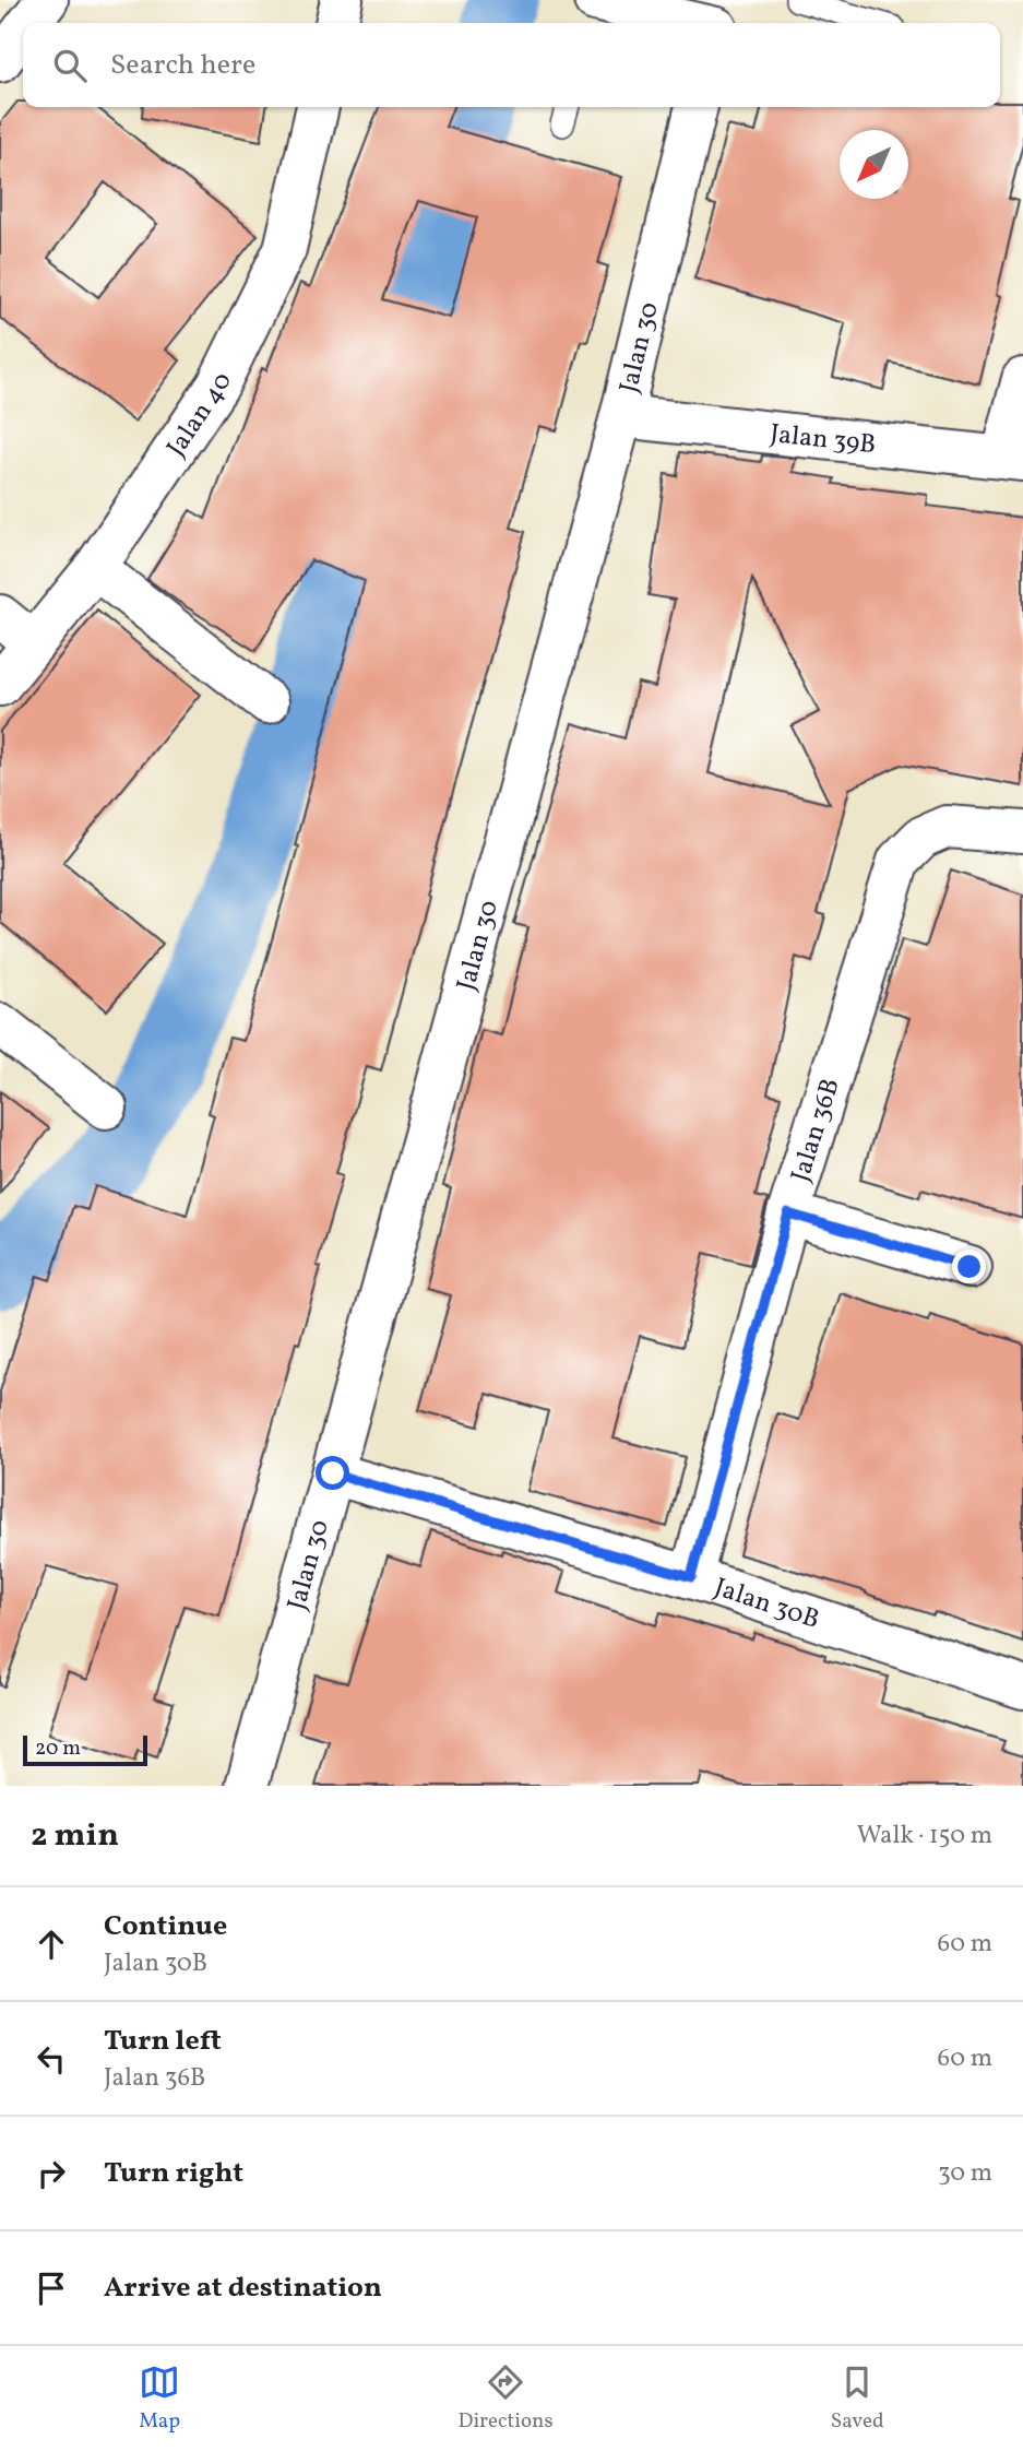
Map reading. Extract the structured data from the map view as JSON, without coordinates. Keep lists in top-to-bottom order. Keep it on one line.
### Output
{"streets":{"street":["Jalan 30","Jalan 40","Jalan 39B","Jalan 36B","Jalan 30B"]},"crossings":[["Jalan 30","Jalan 39B"],["Jalan 30","Jalan 30B"],["Jalan 36B","Jalan 30B"]],"scale_bar":"20 m","north":"bottom left","page":{"search":"Search here","scale":"20 m","heading":["2 min","Walk · 150 m"],"list":[["Continue","Jalan 30B","60 m"],["Turn left","Jalan 36B","60 m"],["Turn right","30 m"],"Arrive at destination"],"nav":["Map","Directions","Saved"]}}
